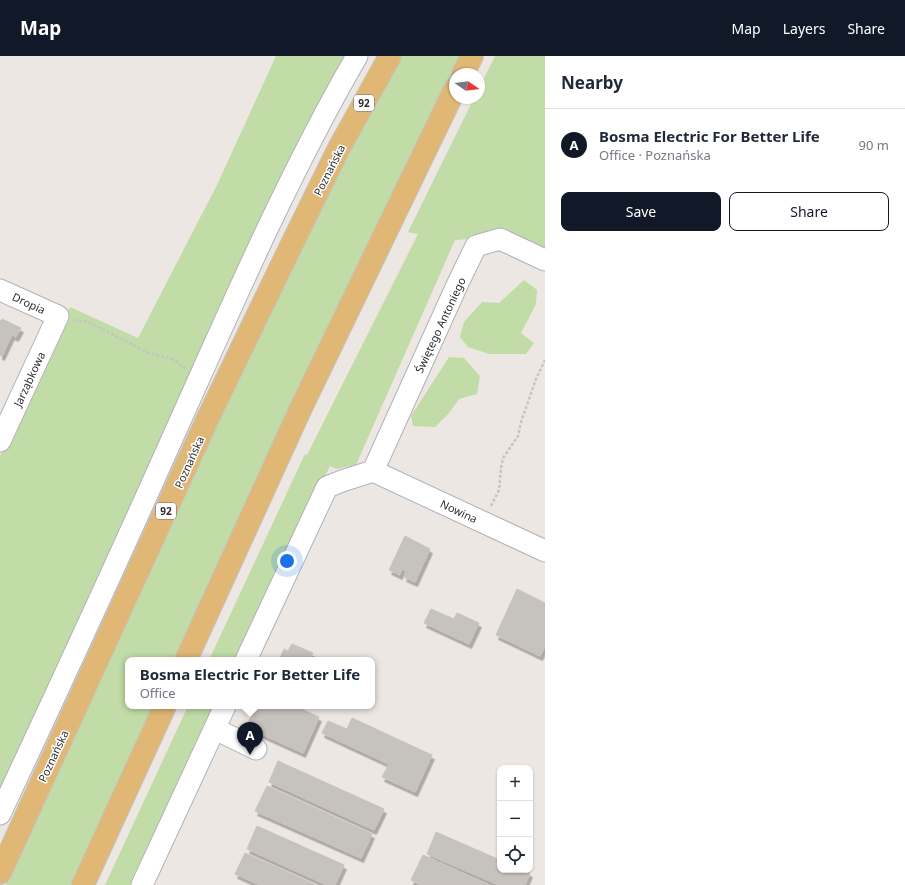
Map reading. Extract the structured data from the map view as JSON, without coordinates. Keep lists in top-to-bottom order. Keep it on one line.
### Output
{"streets":{"main road":["92","Poznańska"],"street":["Dropia","Świętego Antoniego","Jarząbkowa","Nowina"]},"crossings":[["Dropia","Jarząbkowa"],["Świętego Antoniego","Nowina"]],"north":"right","page":{"header":"Map","nav":["Map","Layers","Share"],"heading":"Nearby","list":[{"mark":"A","name":"Bosma Electric For Better Life","note":"Office · Poznańska","value":"90 m"}],"buttons":["Save","Share"],"popup":["Bosma Electric For Better Life","Office"],"pins":"A","map_buttons":["+","−"]}}
